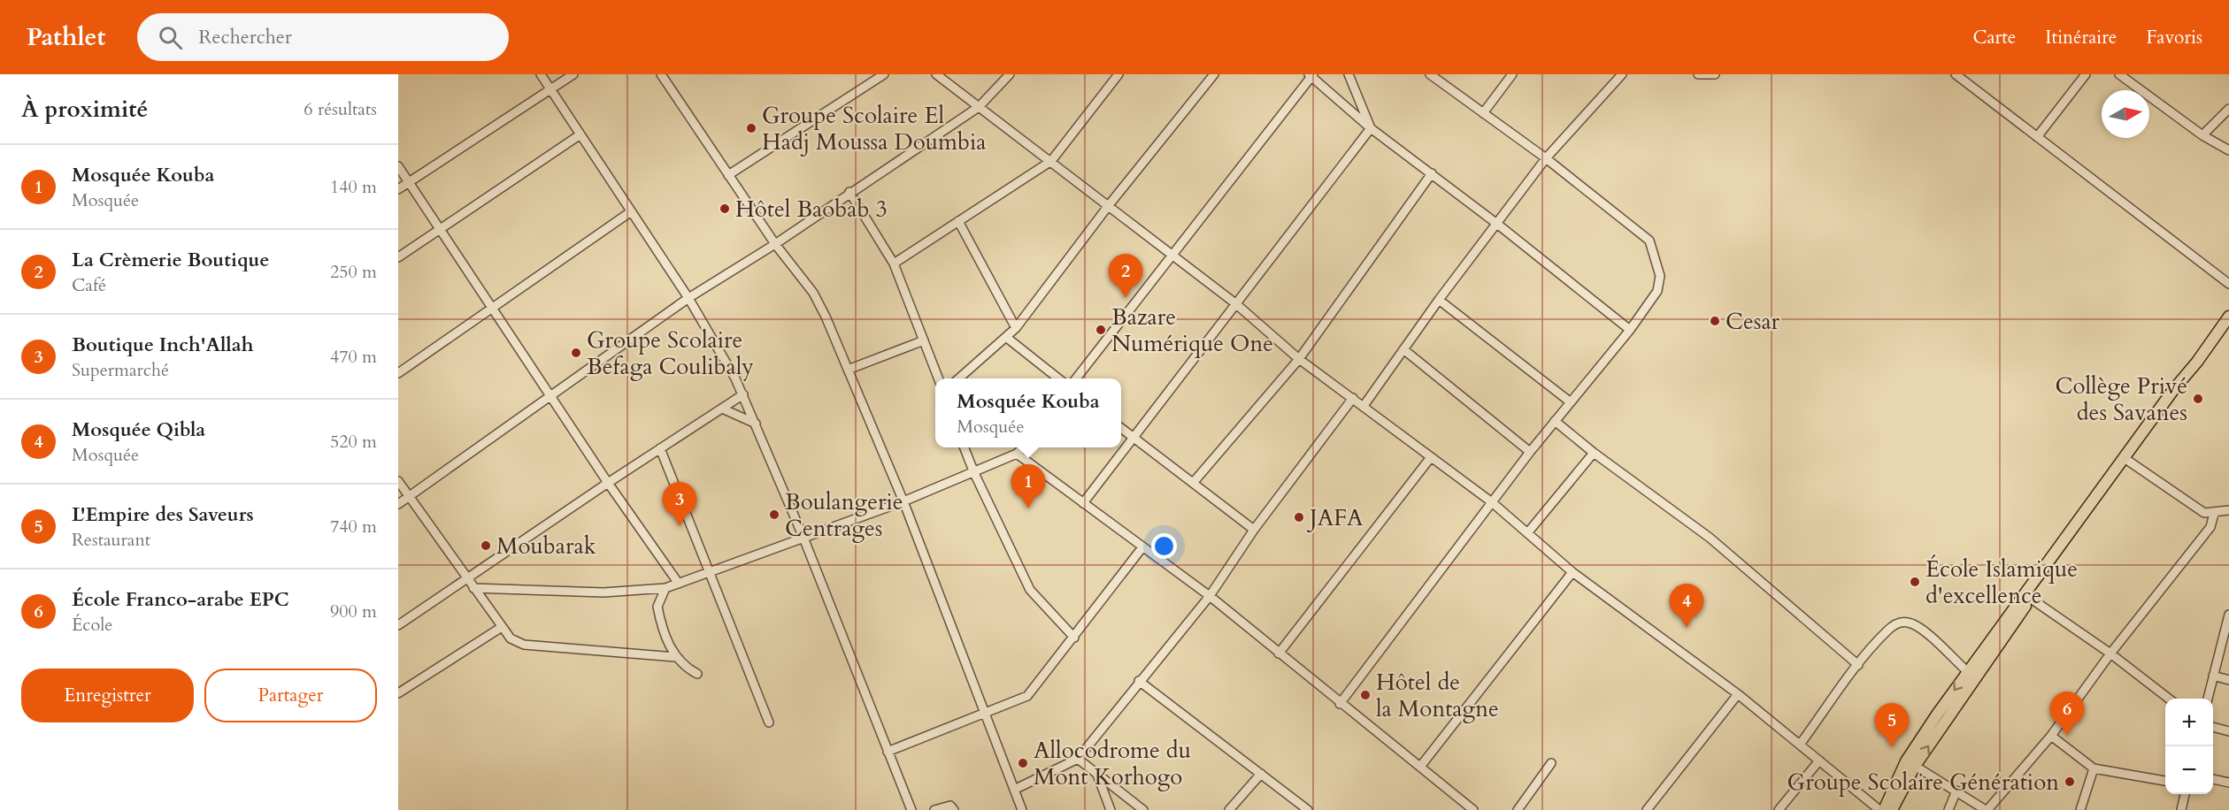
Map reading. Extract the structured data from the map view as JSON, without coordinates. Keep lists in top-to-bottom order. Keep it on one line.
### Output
{"places":["Groupe Scolaire El Hadj Moussa Doumbia","Hôtel Baobab 3","Cesar","Bazare Numérique One","Groupe Scolaire Befaga Coulibaly","Collège Privé des Savanes","Boulangerie Centrages","JAFA","Moubarak","École Islamique d'excellence","Hôtel de la Montagne","Allocodrome du Mont Korhogo","Groupe Scolaire Génération"],"north":"right","page":{"header":"Pathlet","search":"Rechercher","nav":["Carte","Itinéraire","Favoris"],"heading":["À proximité","6 résultats"],"list":[{"mark":"1","name":"Mosquée Kouba","note":"Mosquée","value":"140 m"},{"mark":"2","name":"La Crèmerie Boutique","note":"Café","value":"250 m"},{"mark":"3","name":"Boutique Inch'Allah","note":"Supermarché","value":"470 m"},{"mark":"4","name":"Mosquée Qibla","note":"Mosquée","value":"520 m"},{"mark":"5","name":"L'Empire des Saveurs","note":"Restaurant","value":"740 m"},{"mark":"6","name":"École Franco-arabe EPC","note":"École","value":"900 m"}],"pins":["2","1","3","4","6","5"],"popup":["Mosquée Kouba","Mosquée"],"buttons":["Enregistrer","Partager"],"map_buttons":["+","−"]}}
